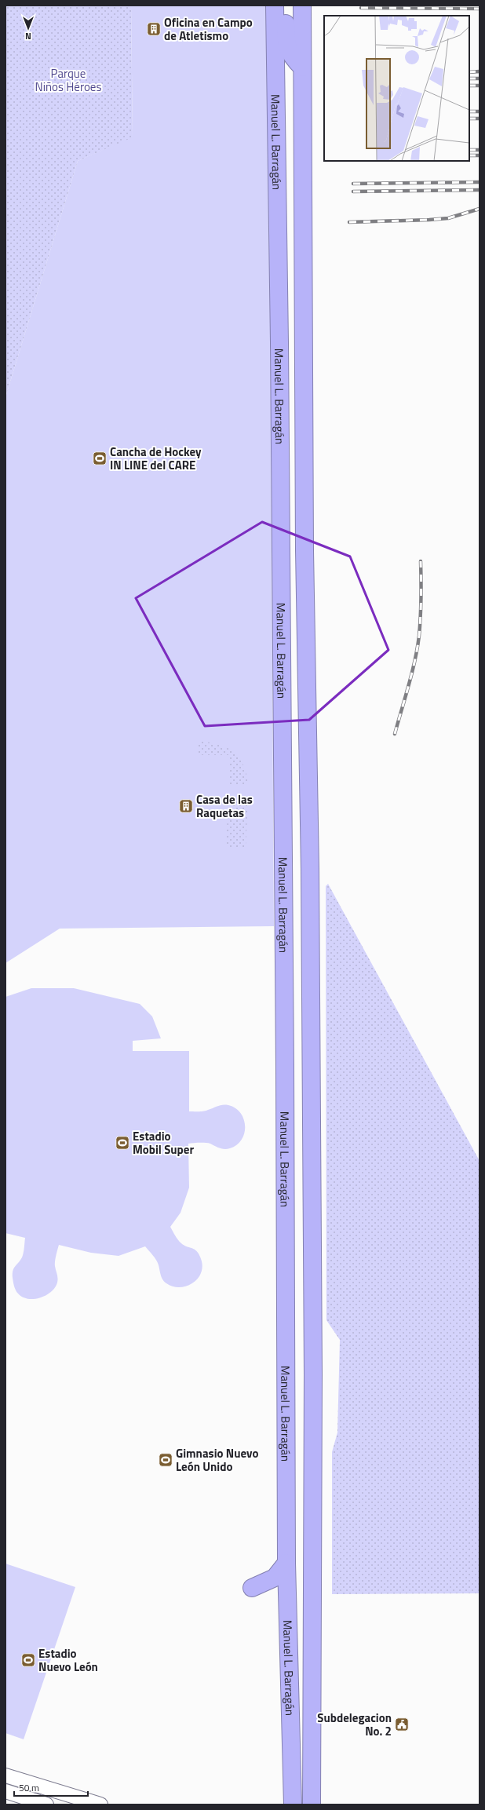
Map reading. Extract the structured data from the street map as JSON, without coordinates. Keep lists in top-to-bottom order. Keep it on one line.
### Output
{"streets":{"highway":["Manuel L. Barragán"]},"parks":["Parque Niños Héroes"],"places":{"building":["Oficina en Campo de Atletismo","Casa de las Raquetas"],"sports":["Cancha de Hockey IN LINE del CARE","Estadio Mobil Super","Gimnasio Nuevo León Unido","Estadio Nuevo León"],"public building":["Subdelegacion No. 2"]},"scale_bar":"50 m","north":"bottom"}
